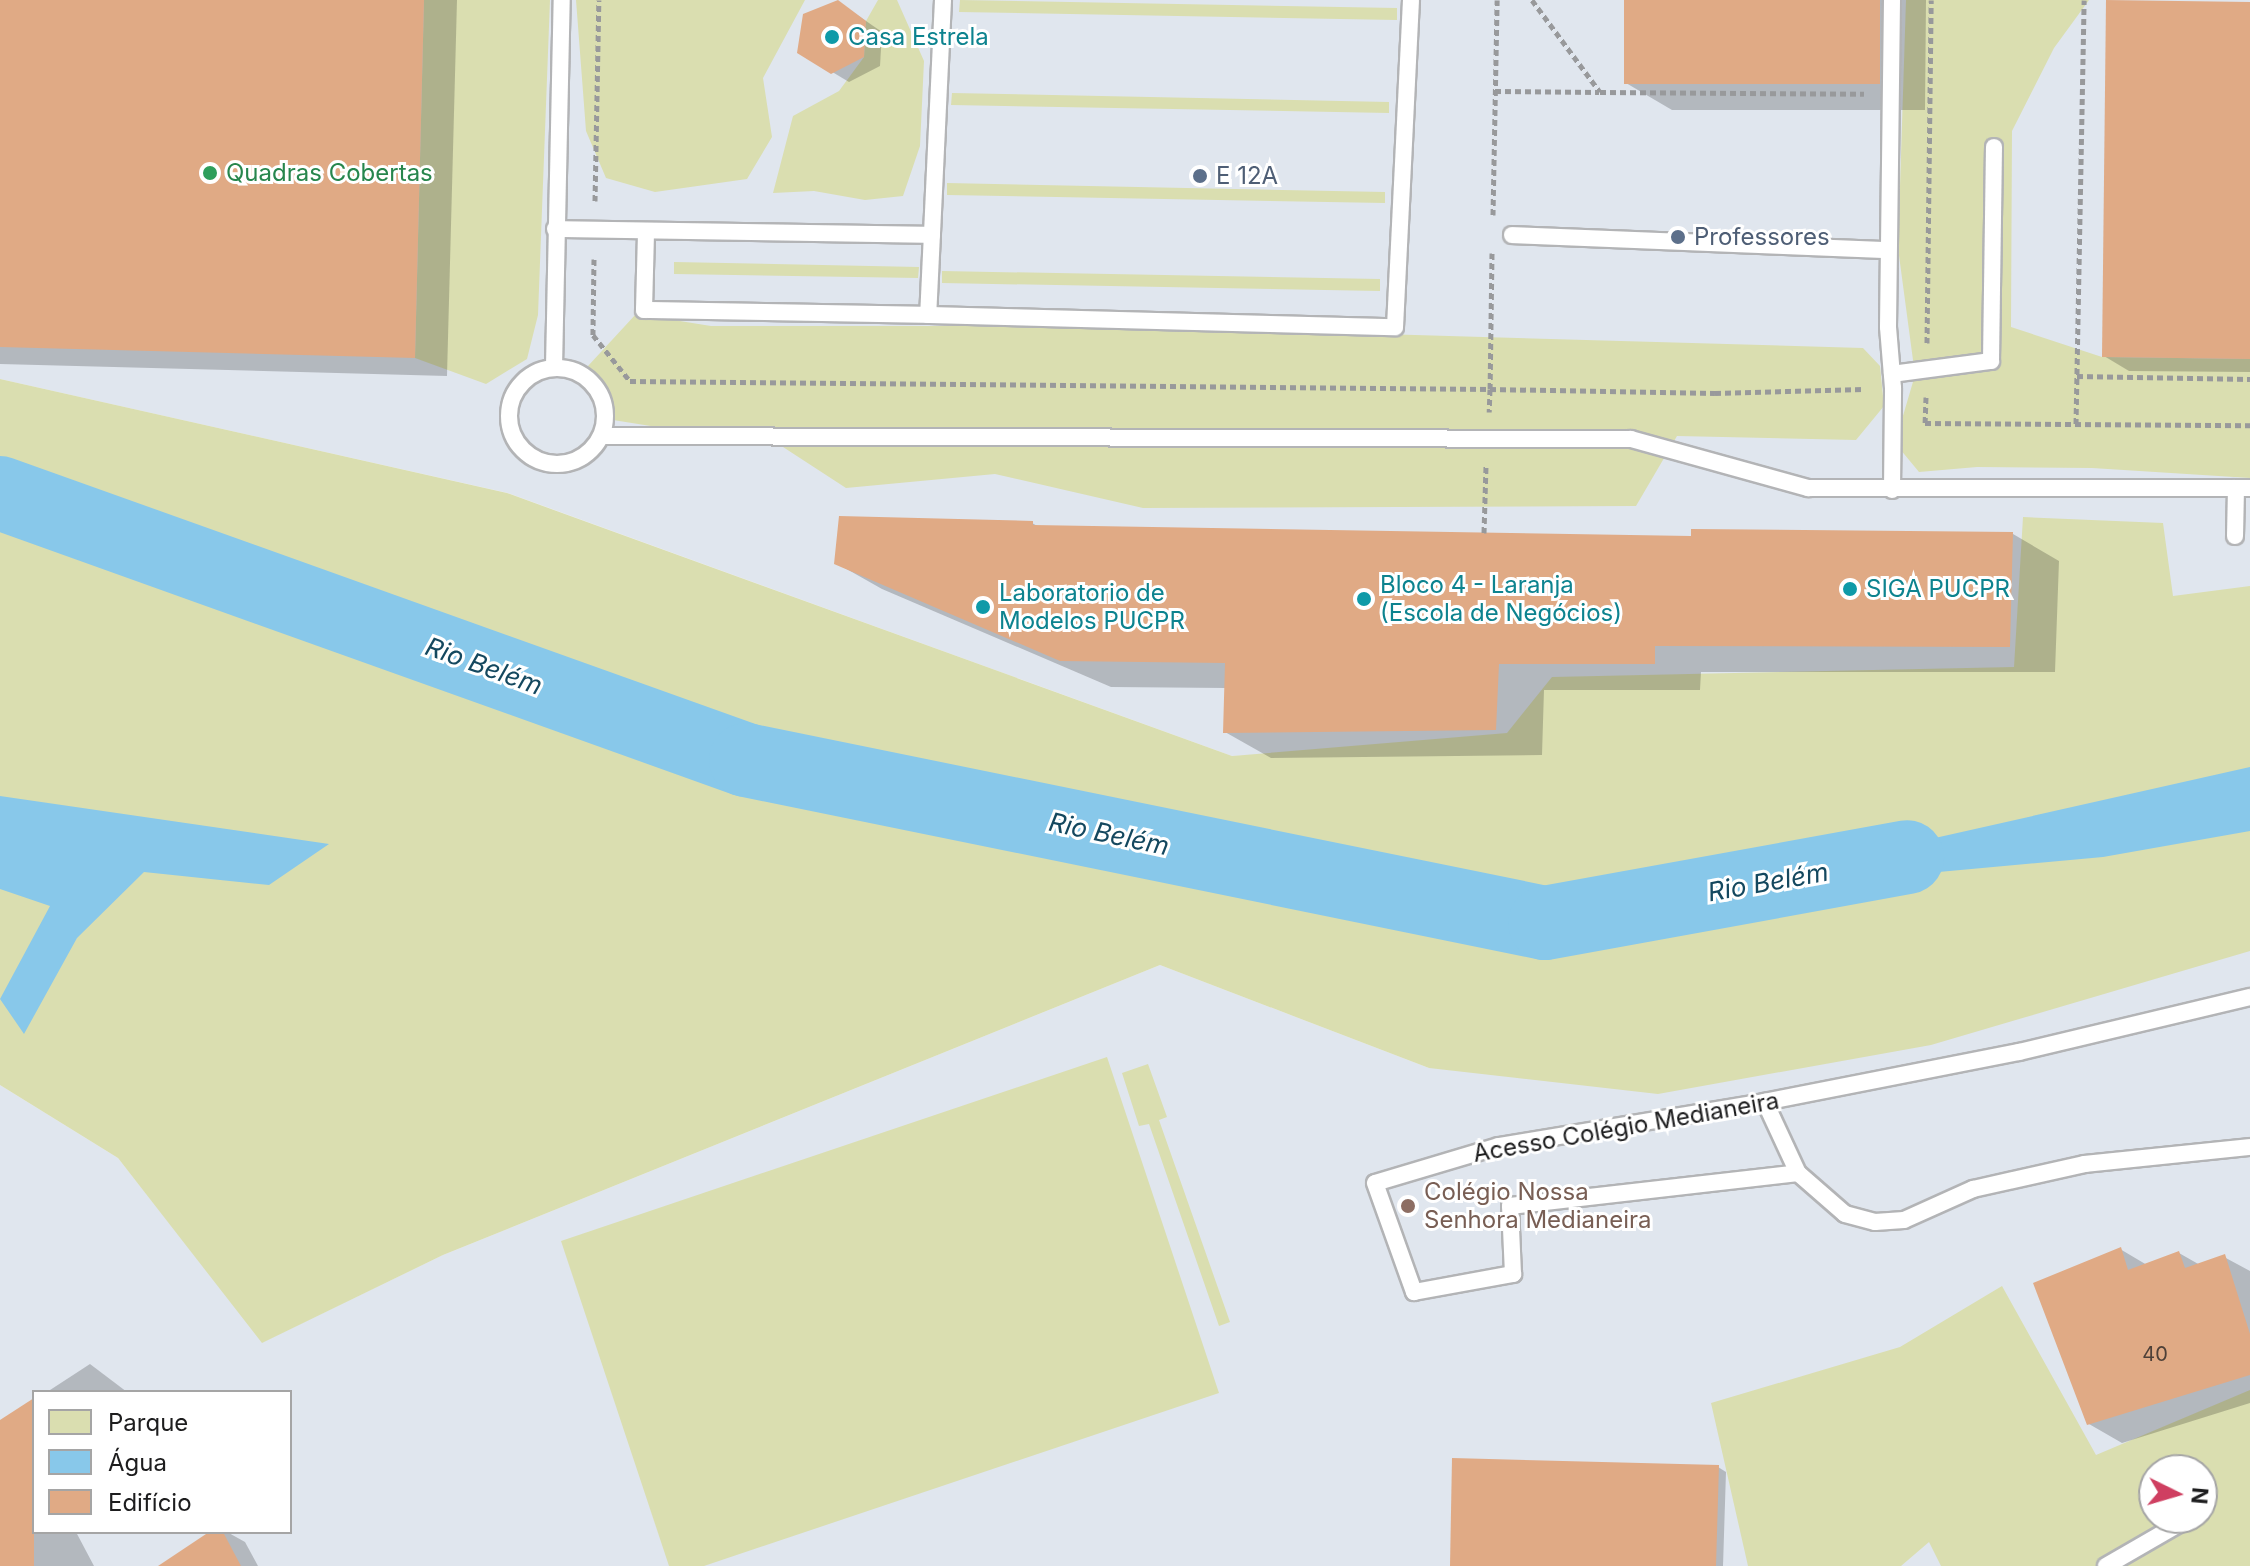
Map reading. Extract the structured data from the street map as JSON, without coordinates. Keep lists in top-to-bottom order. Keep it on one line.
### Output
{"streets":{"lane":["Acesso Colégio Medianeira"]},"water":["Rio Belém"],"places":["Casa Estrela","Quadras Cobertas","E 12A","Professores","SIGA PUCPR","Bloco 4 - Laranja (Escola de Negócios)","Laboratorio de Modelos PUCPR","Colégio Nossa Senhora Medianeira"],"house_numbers":["40"],"legend":["Parque","Água","Edifício"],"north":"right"}
